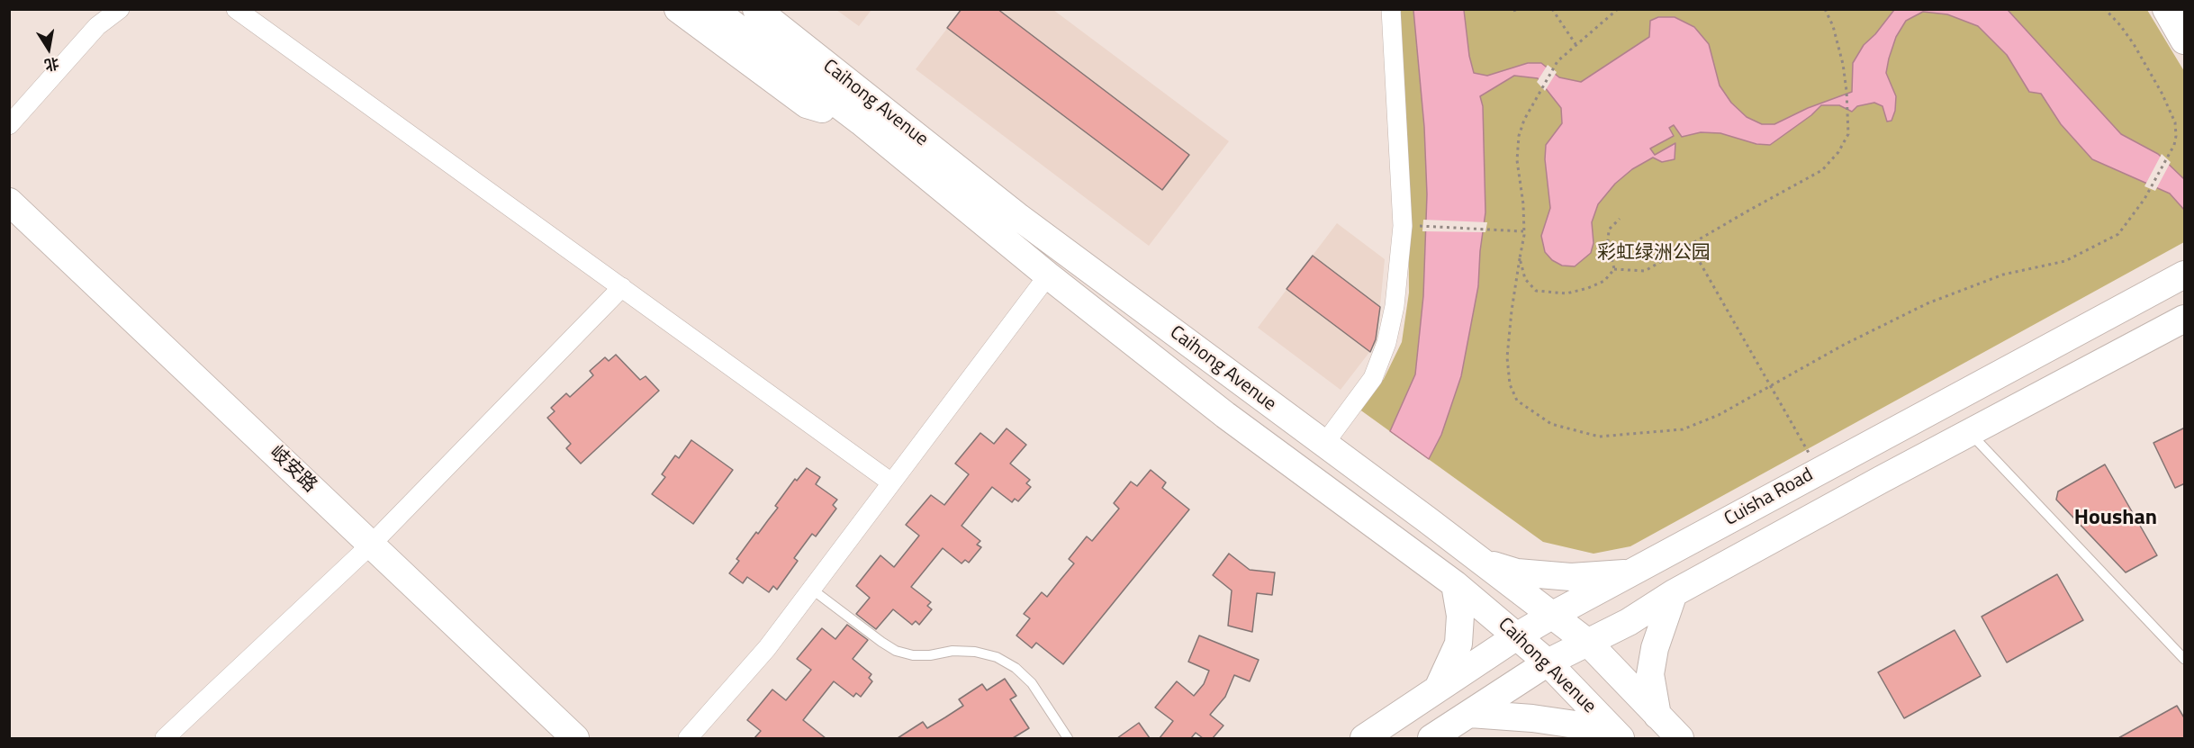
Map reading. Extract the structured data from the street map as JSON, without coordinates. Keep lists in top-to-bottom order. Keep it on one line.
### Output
{"streets":{"main road":["Caihong Avenue","岐安路","Cuisha Road"]},"crossings":[["Caihong Avenue","Cuisha Road"]],"districts":["Houshan"],"parks":["彩虹绿洲公园"],"north":"bottom"}
